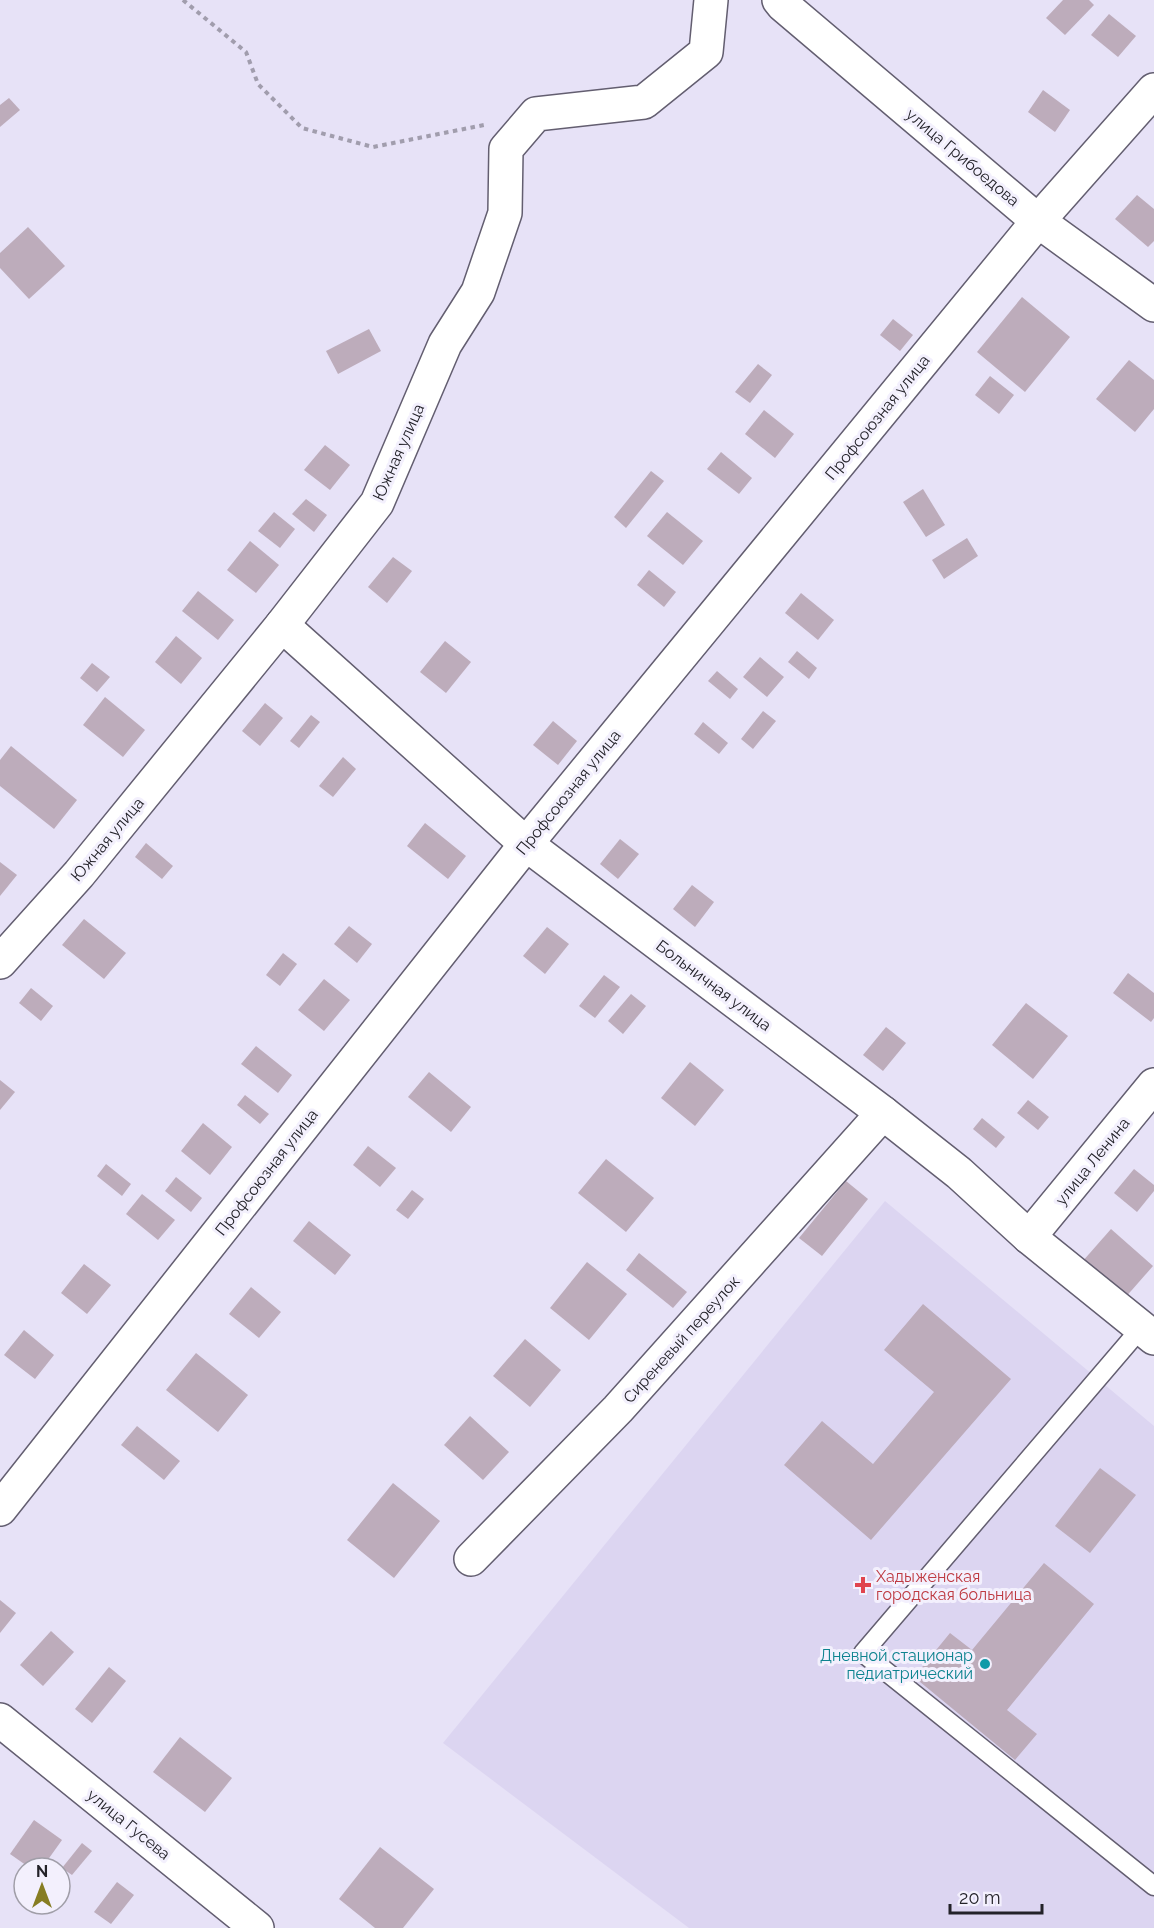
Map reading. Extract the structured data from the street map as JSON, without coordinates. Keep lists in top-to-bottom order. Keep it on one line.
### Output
{"streets":{"street":["улица Грибоедова","Профсоюзная улица","Южная улица","Больничная улица","улица Ленина","Сиреневый переулок","улица Гусева"]},"crossings":[["улица Грибоедова","Профсоюзная улица"],["Профсоюзная улица","Больничная улица"],["Южная улица","Больничная улица"],["Больничная улица","улица Ленина"],["Больничная улица","Сиреневый переулок"]],"places":{"health":["Хадыженская городская больница"],"other":["Дневной стационар педиатрический"]},"scale_bar":"20 m","north":"top"}
